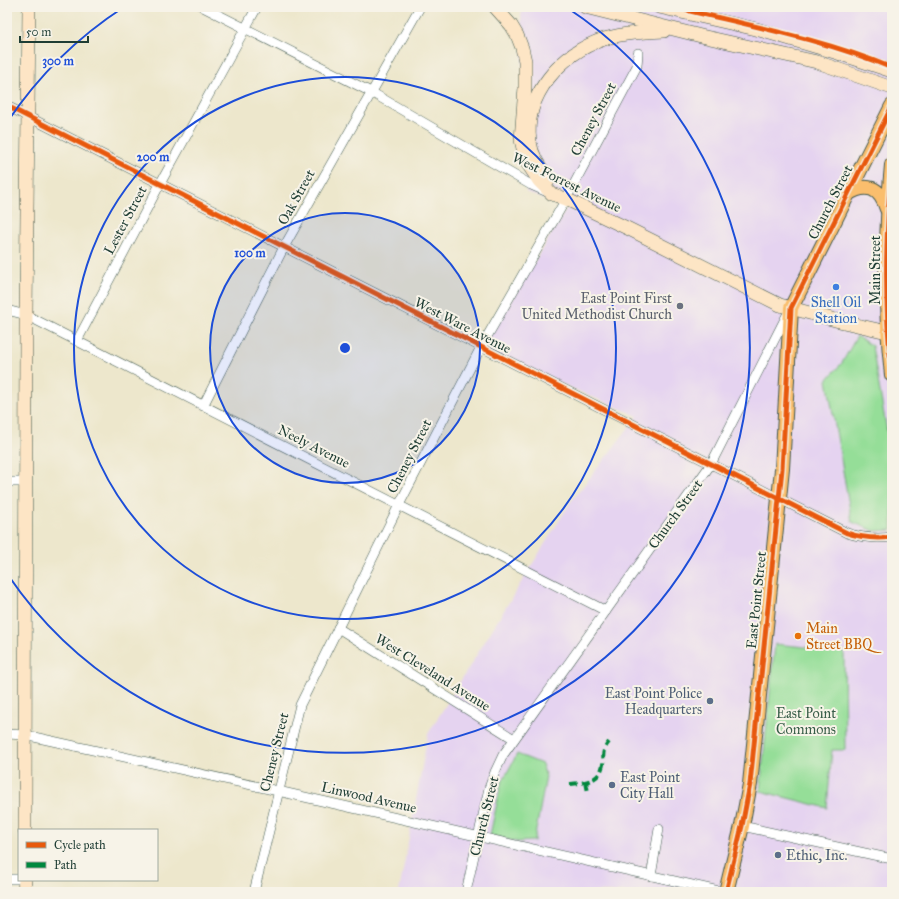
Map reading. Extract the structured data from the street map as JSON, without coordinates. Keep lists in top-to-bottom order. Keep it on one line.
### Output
{"streets":{"main road":["West Forrest Avenue","Church Street","Main Street","East Point Street"],"street":["Cheney Street","Oak Street","Lester Street","West Ware Avenue","Neely Avenue","West Cleveland Avenue","Linwood Avenue"]},"crossings":[["Cheney Street","West Forrest Avenue"],["Cheney Street","West Ware Avenue"],["Cheney Street","Neely Avenue"],["Cheney Street","West Cleveland Avenue"],["Cheney Street","Linwood Avenue"],["West Forrest Avenue","Oak Street"],["West Forrest Avenue","Church Street"],["West Forrest Avenue","Lester Street"],["West Forrest Avenue","Main Street"],["West Forrest Avenue","East Point Street"],["Oak Street","West Ware Avenue"],["Oak Street","Neely Avenue"],["Church Street","West Ware Avenue"],["Church Street","Neely Avenue"],["Church Street","East Point Street"],["Church Street","West Cleveland Avenue"],["Church Street","Linwood Avenue"],["Lester Street","West Ware Avenue"],["Lester Street","Neely Avenue"],["West Ware Avenue","East Point Street"],["East Point Street","Linwood Avenue"]],"parks":["East Point Commons"],"places":["Shell Oil Station","East Point First United Methodist Church","Main Street BBQ","East Point Police Headquarters","East Point City Hall","Ethic, Inc."],"legend":["Cycle path","Path"],"scale_bar":"50 m","rings":["300 m","200 m","100 m"]}
